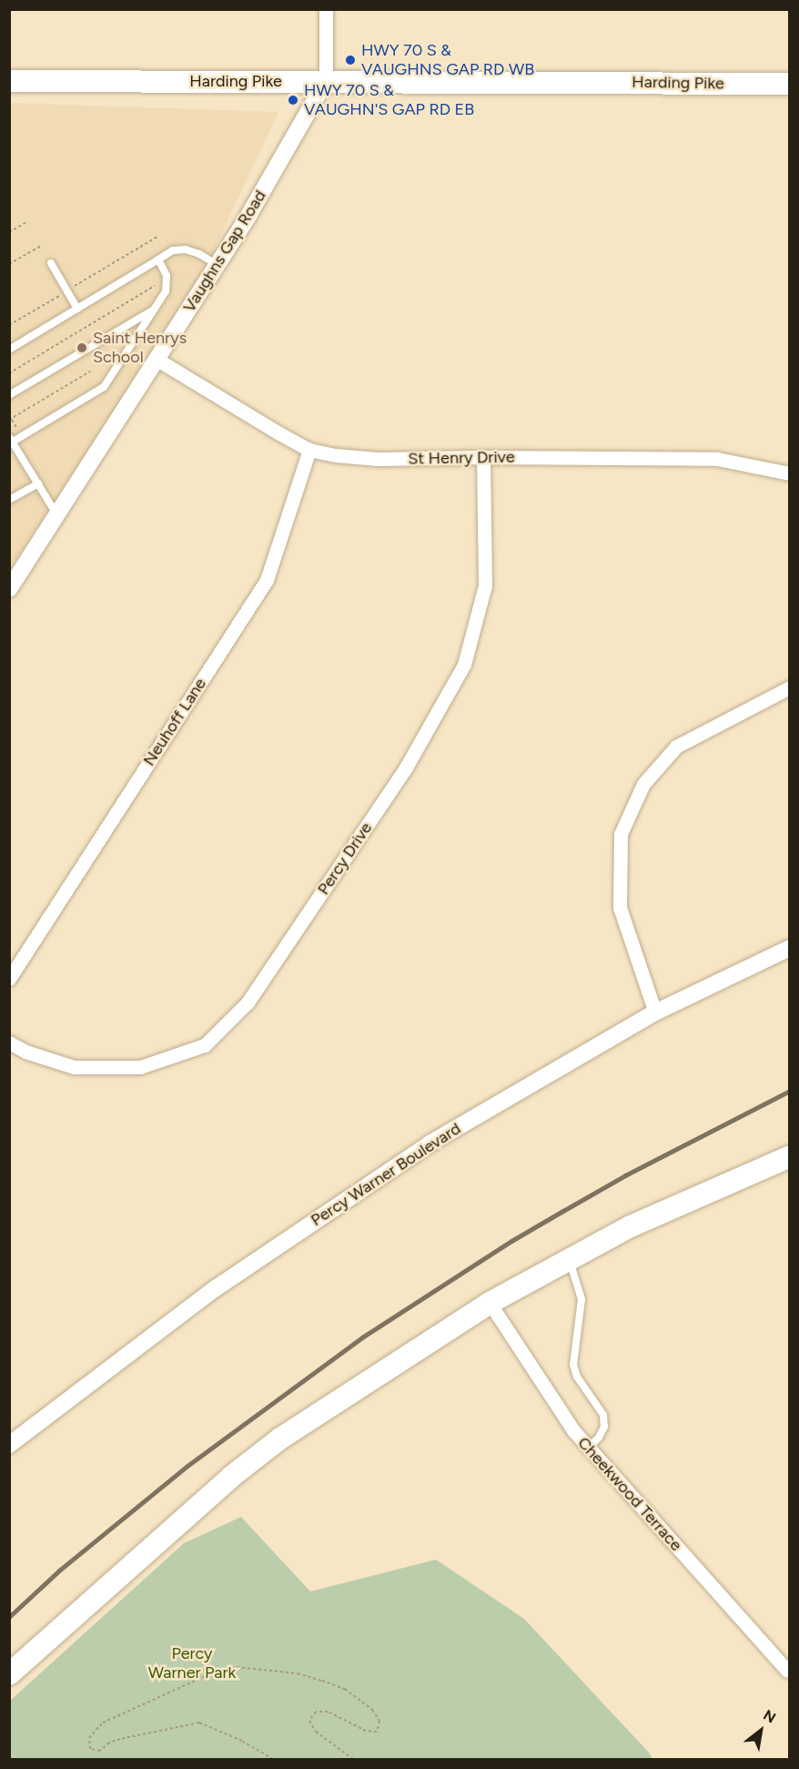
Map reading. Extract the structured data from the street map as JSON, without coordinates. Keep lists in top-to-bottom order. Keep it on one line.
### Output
{"streets":{"main road":["Harding Pike"],"street":["Vaughns Gap Road","St Henry Drive","Neuhoff Lane","Percy Drive","Percy Warner Boulevard","Cheekwood Terrace"]},"crossings":[["Harding Pike","Vaughns Gap Road"],["Vaughns Gap Road","St Henry Drive"],["St Henry Drive","Neuhoff Lane"],["St Henry Drive","Percy Drive"]],"parks":["Percy Warner Park"],"places":["HWY 70 S & VAUGHNS GAP RD WB","HWY 70 S & VAUGHN'S GAP RD EB","Saint Henrys School"],"north":"top right"}
